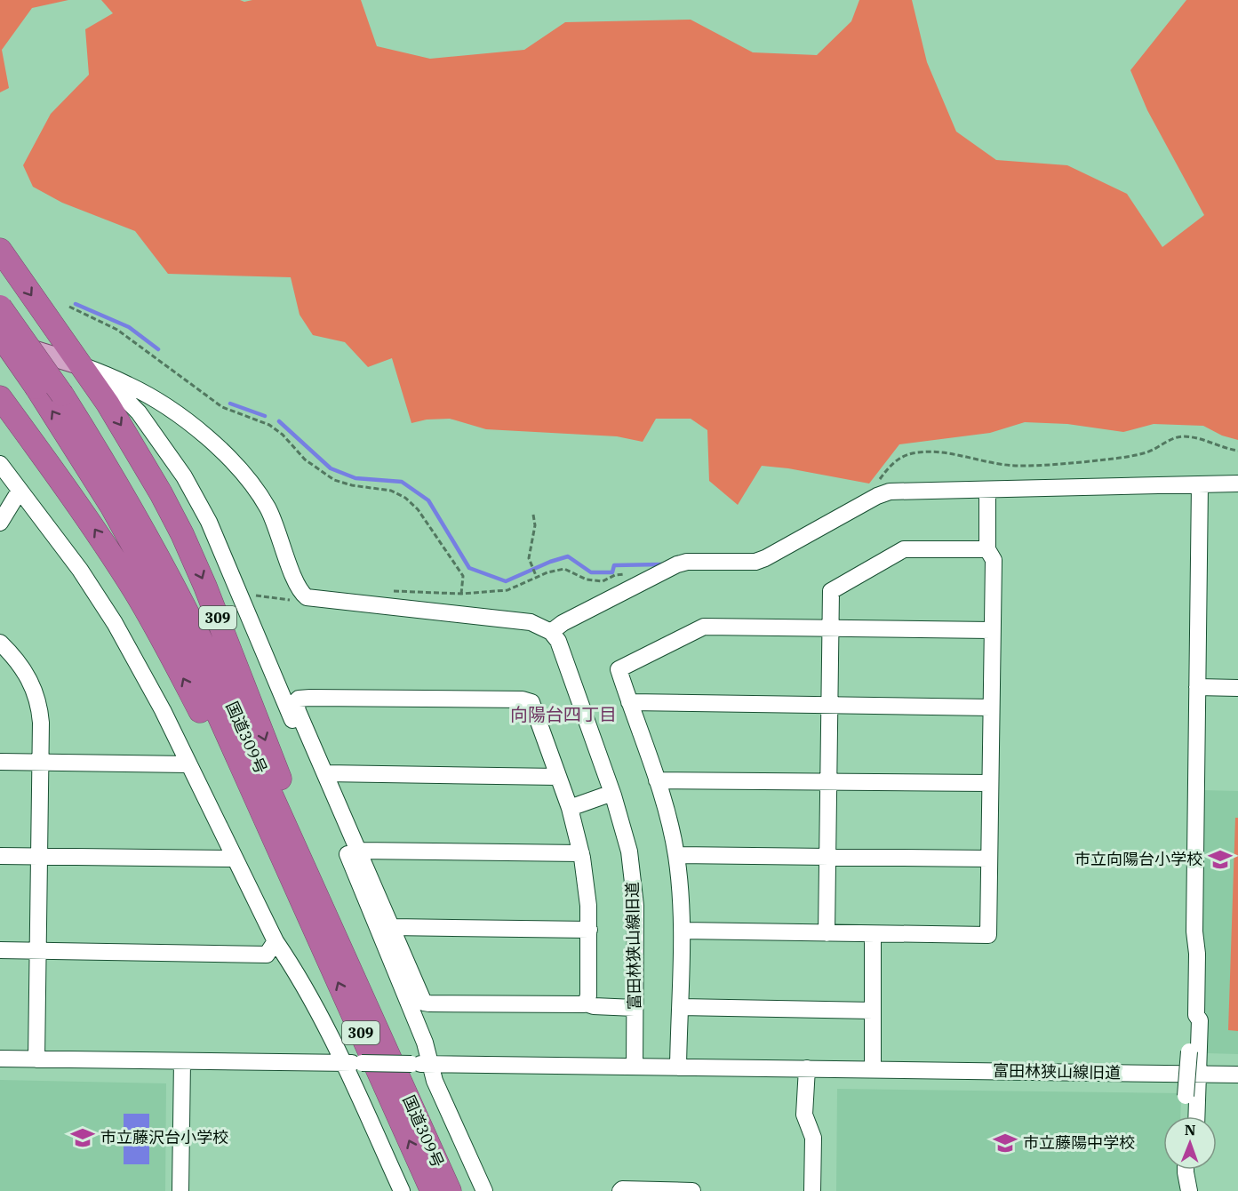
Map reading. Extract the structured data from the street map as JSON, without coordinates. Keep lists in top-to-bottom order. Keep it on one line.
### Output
{"streets":{"highway":["309","国道309号"],"street":["富田林狭山線旧道"]},"crossings":[["309","国道309号"]],"districts":["向陽台四丁目"],"places":{"school or university":["市立向陽台小学校","市立藤沢台小学校","市立藤陽中学校"]},"north":"top"}
